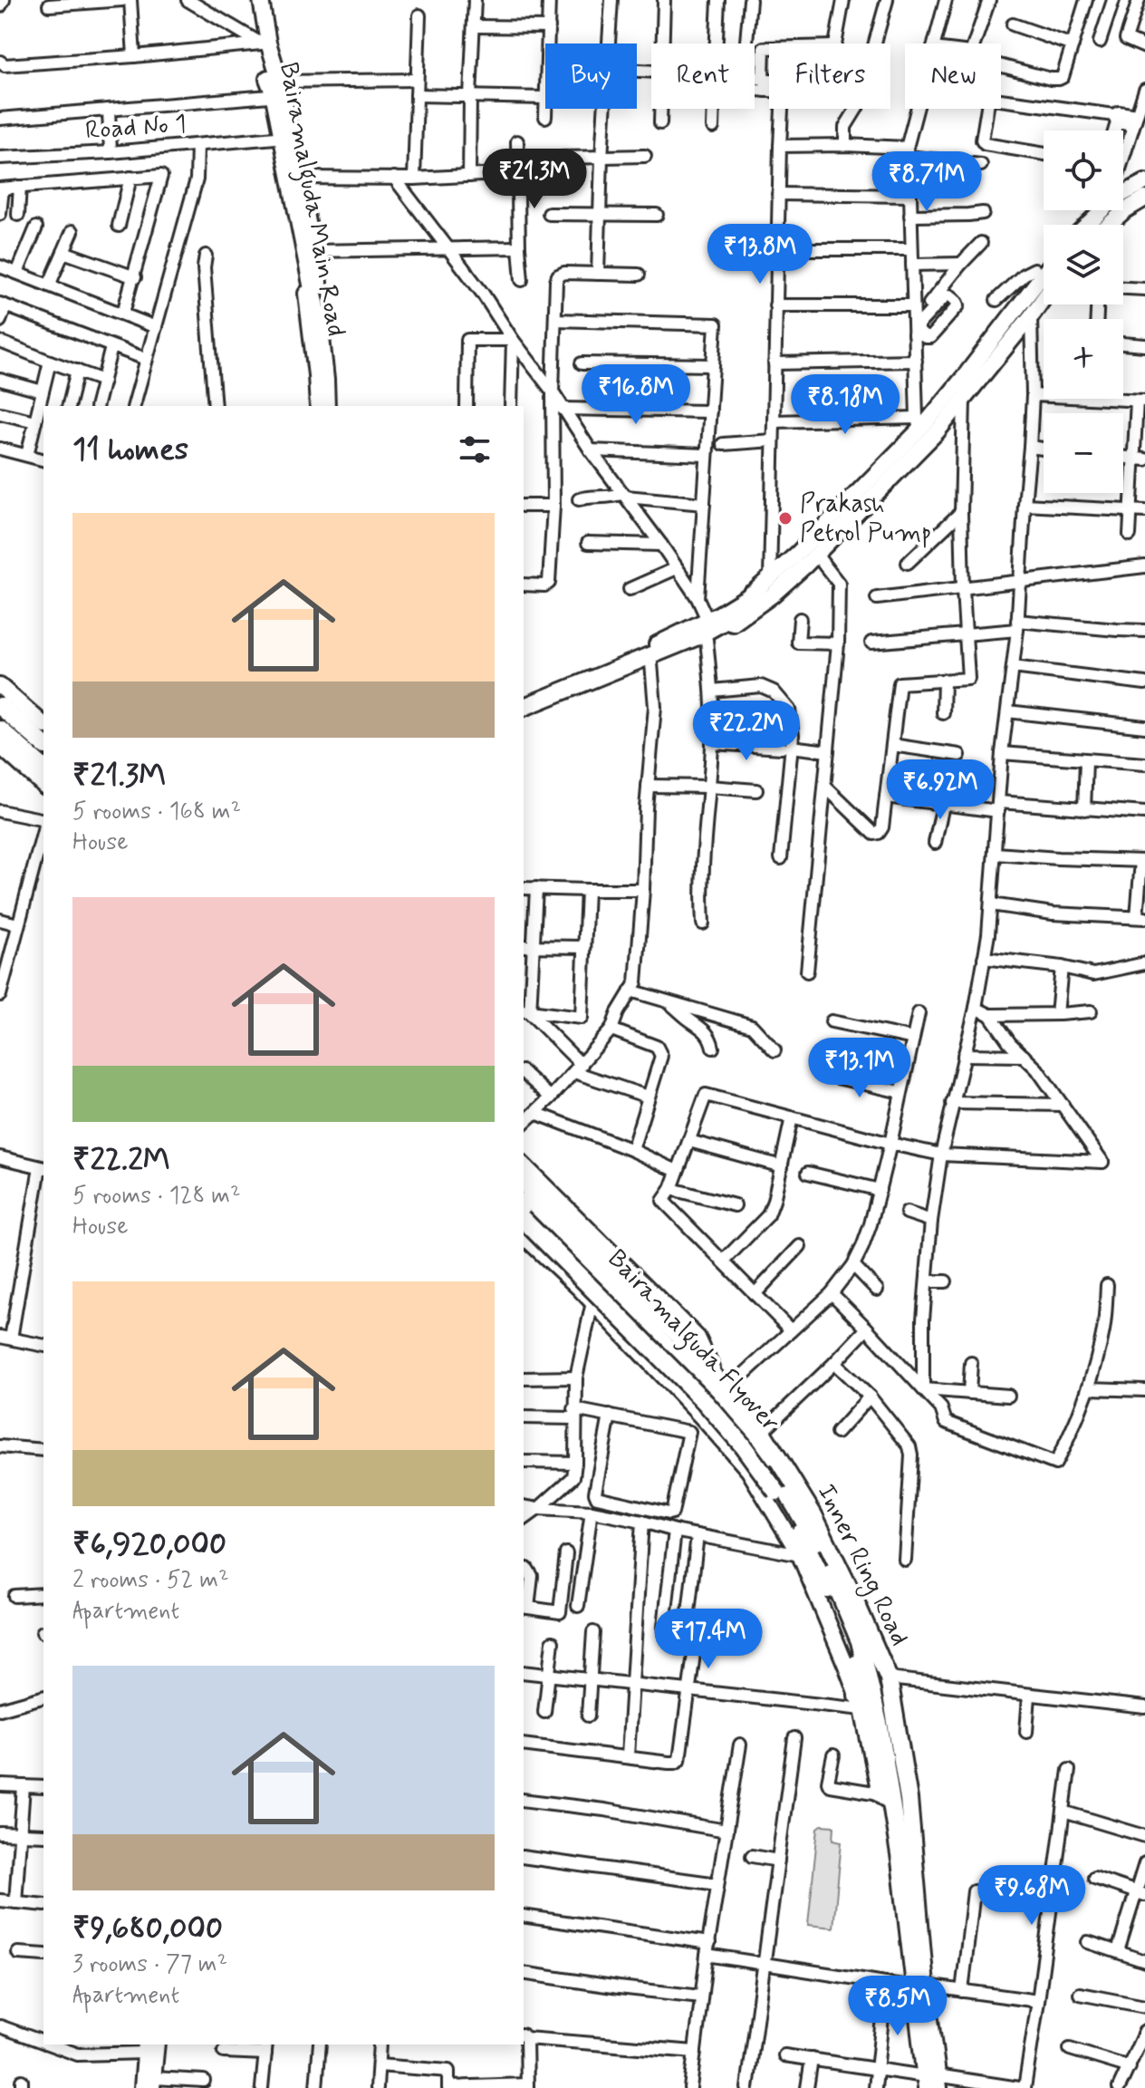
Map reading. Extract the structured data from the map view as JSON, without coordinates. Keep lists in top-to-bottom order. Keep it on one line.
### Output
{"streets":{"highway":["Bairamalguda Flyover","Inner Ring Road"],"main road":["Bairamalguda Main Road"],"street":["Road No 1"]},"crossings":[["Road No 1","Bairamalguda Main Road"],["Bairamalguda Flyover","Inner Ring Road"]],"places":["Prakash Petrol Pump"],"page":{"chip":["Buy","Rent","Filters","New"],"map_buttons":["+","−"],"price":["₹21.3M","₹8.71M","₹13.8M","₹16.8M","₹8.18M","₹22.2M","₹6.92M","₹13.1M","₹17.4M","₹9.68M","₹8.5M"],"heading":"11 homes","list":[{"name":"₹21.3M","note":"5 rooms · 168 m² · House"},{"name":"₹22.2M","note":"5 rooms · 128 m² · House"},{"name":"₹6,920,000","note":"2 rooms · 52 m² · Apartment"},{"name":"₹9,680,000","note":"3 rooms · 77 m² · Apartment"}]}}
